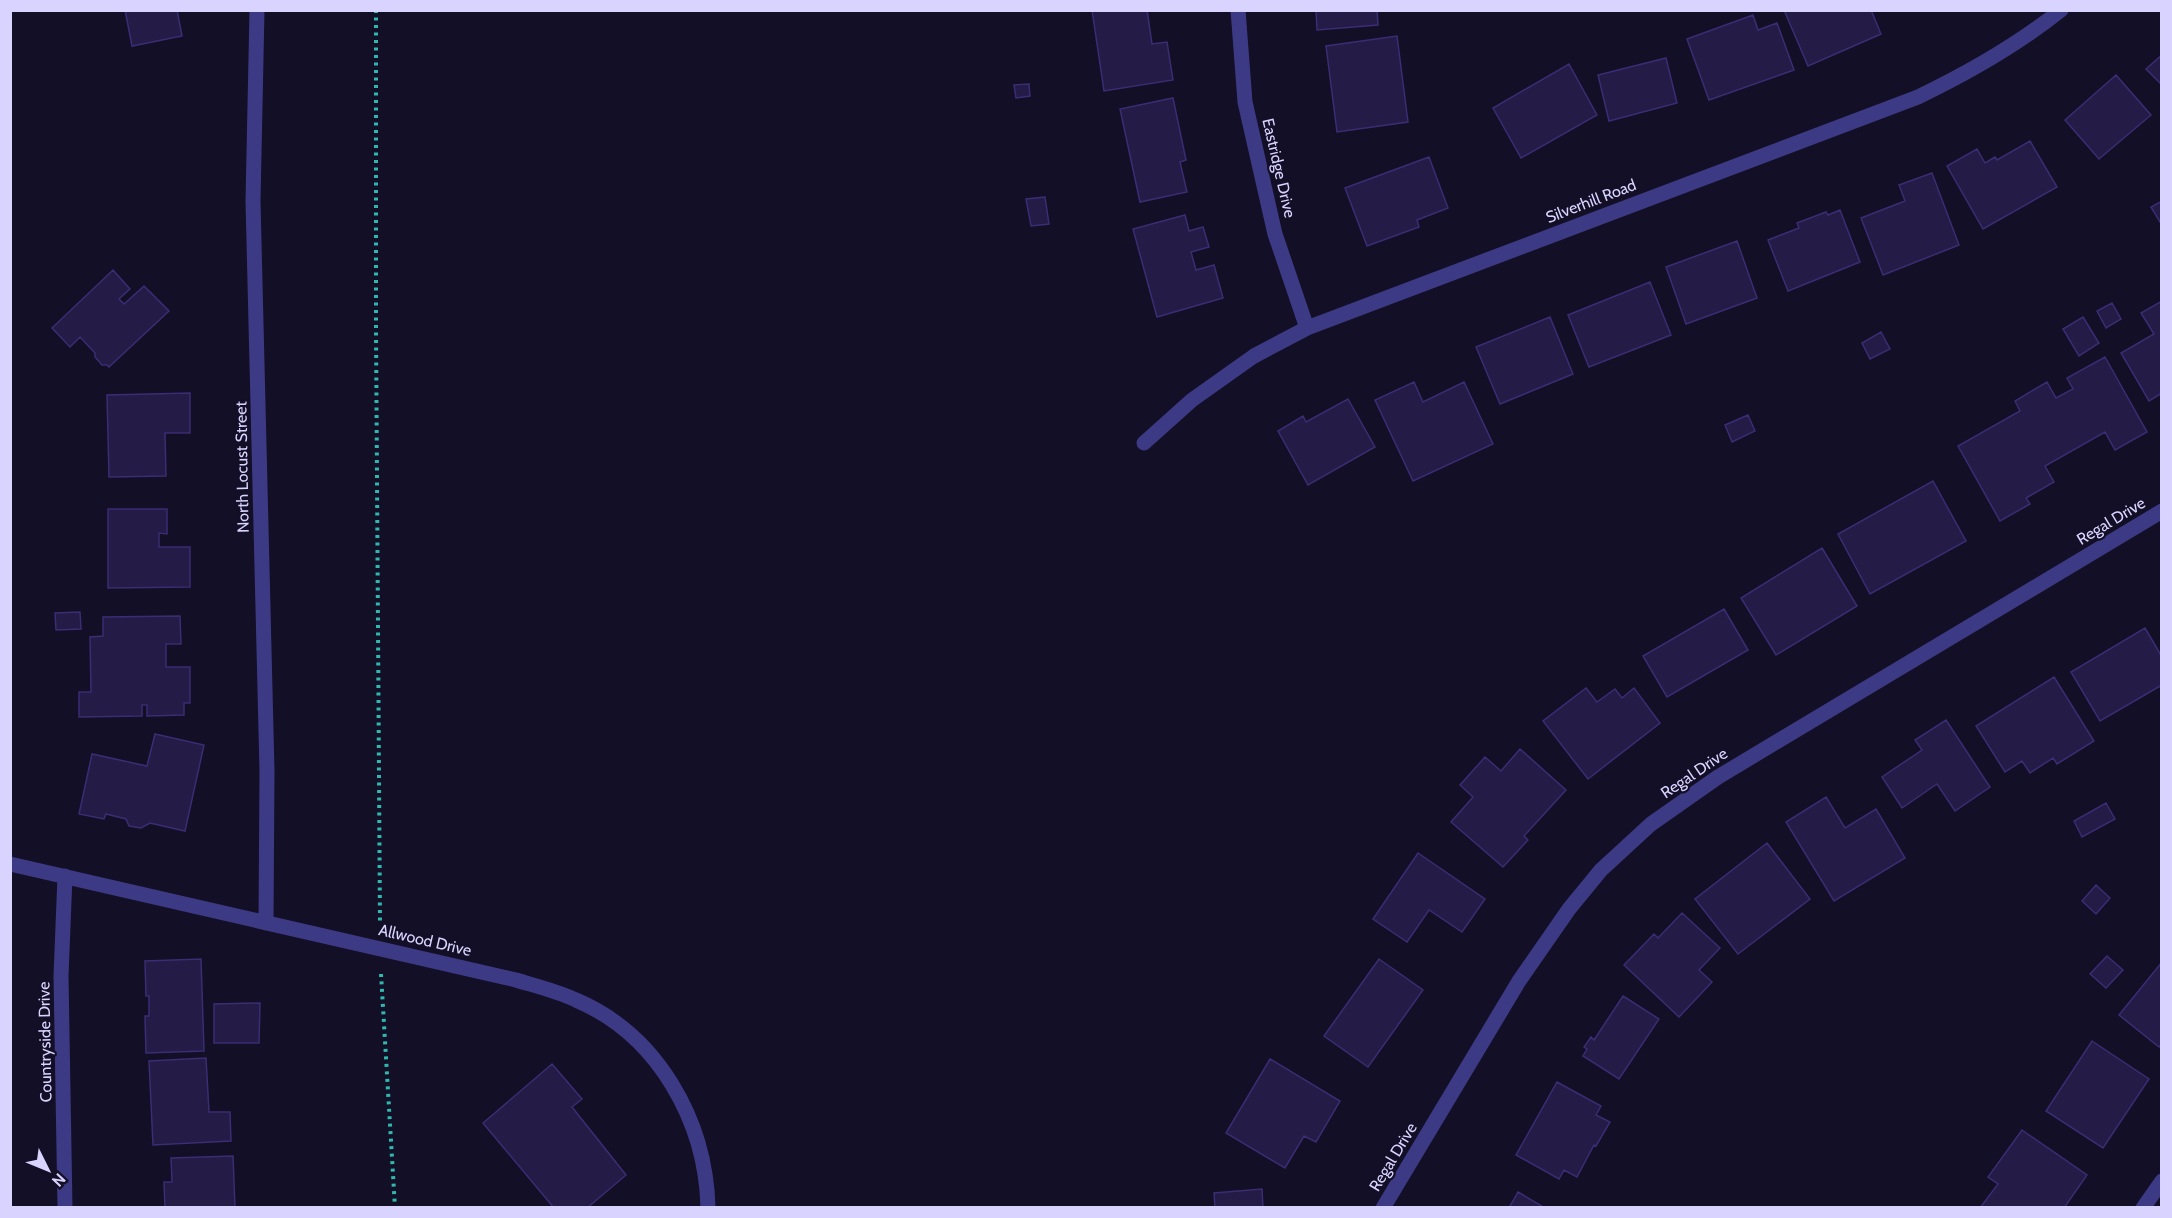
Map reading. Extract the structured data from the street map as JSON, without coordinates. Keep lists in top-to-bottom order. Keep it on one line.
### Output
{"streets":{"street":["Eastridge Drive","Silverhill Road","North Locust Street","Regal Drive","Allwood Drive","Countryside Drive"]},"crossings":[["Eastridge Drive","Silverhill Road"],["North Locust Street","Allwood Drive"],["Allwood Drive","Countryside Drive"]],"north":"bottom right"}
